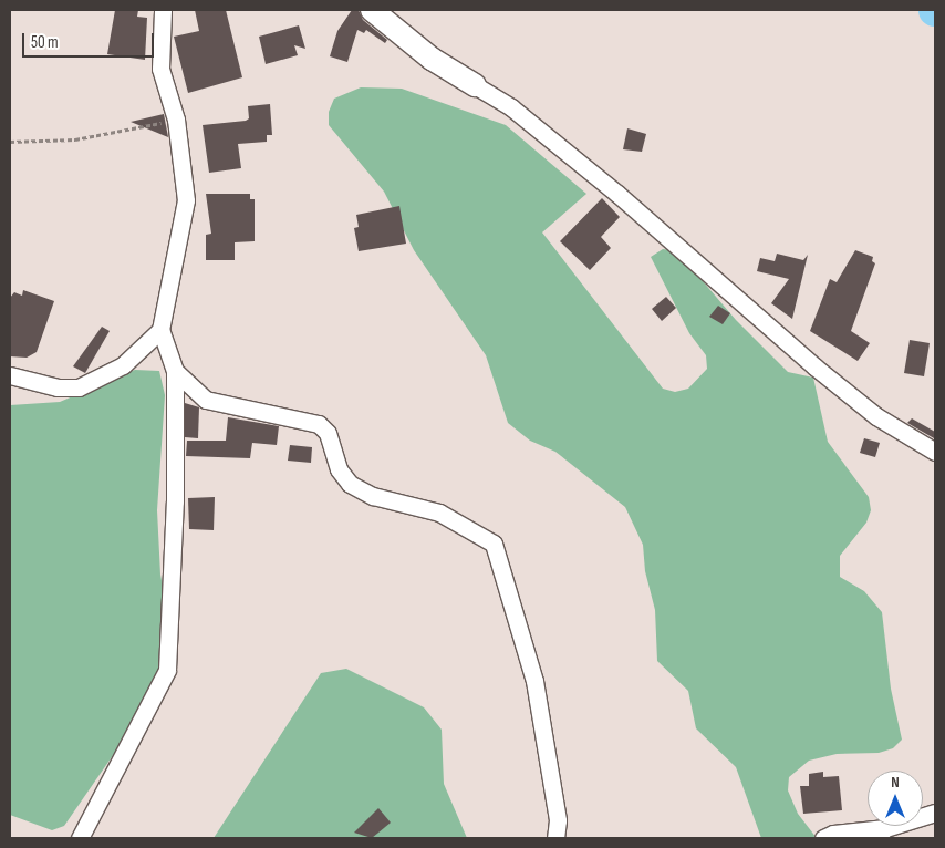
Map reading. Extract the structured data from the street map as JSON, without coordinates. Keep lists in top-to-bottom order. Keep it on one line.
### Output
{"scale_bar":"50 m","north":"top"}
